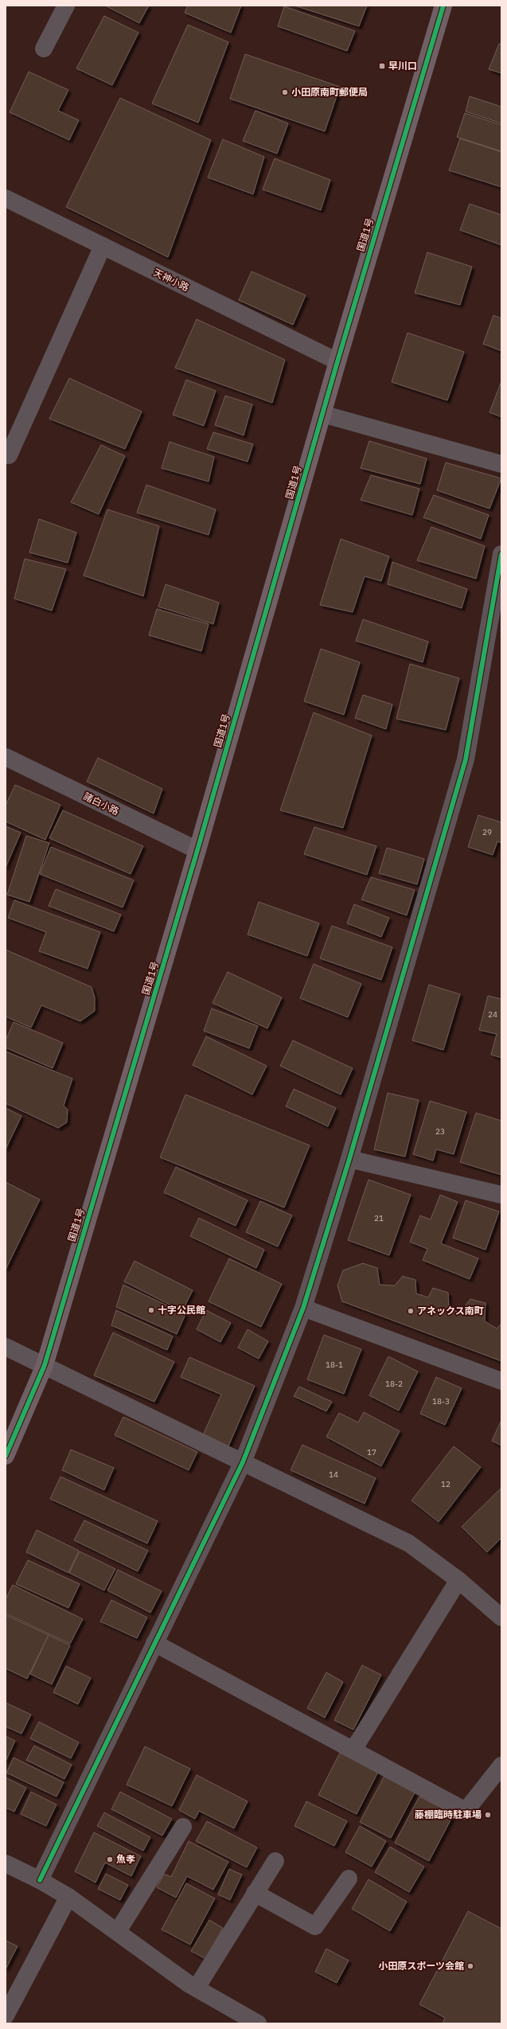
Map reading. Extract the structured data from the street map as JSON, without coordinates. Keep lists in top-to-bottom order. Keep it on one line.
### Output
{"streets":{"highway":["国道1号"],"street":["天神小路","諸白小路"]},"crossings":[["国道1号","天神小路"],["国道1号","諸白小路"]],"places":{"transit":["早川口"],"other":["小田原南町郵便局","十字公民館","アネックス南町","藤棚臨時駐車場","魚孝","小田原スポーツ会館"]},"house_numbers":["29","24","23","21","18-1","18-2","18-3","17","14","12"]}
